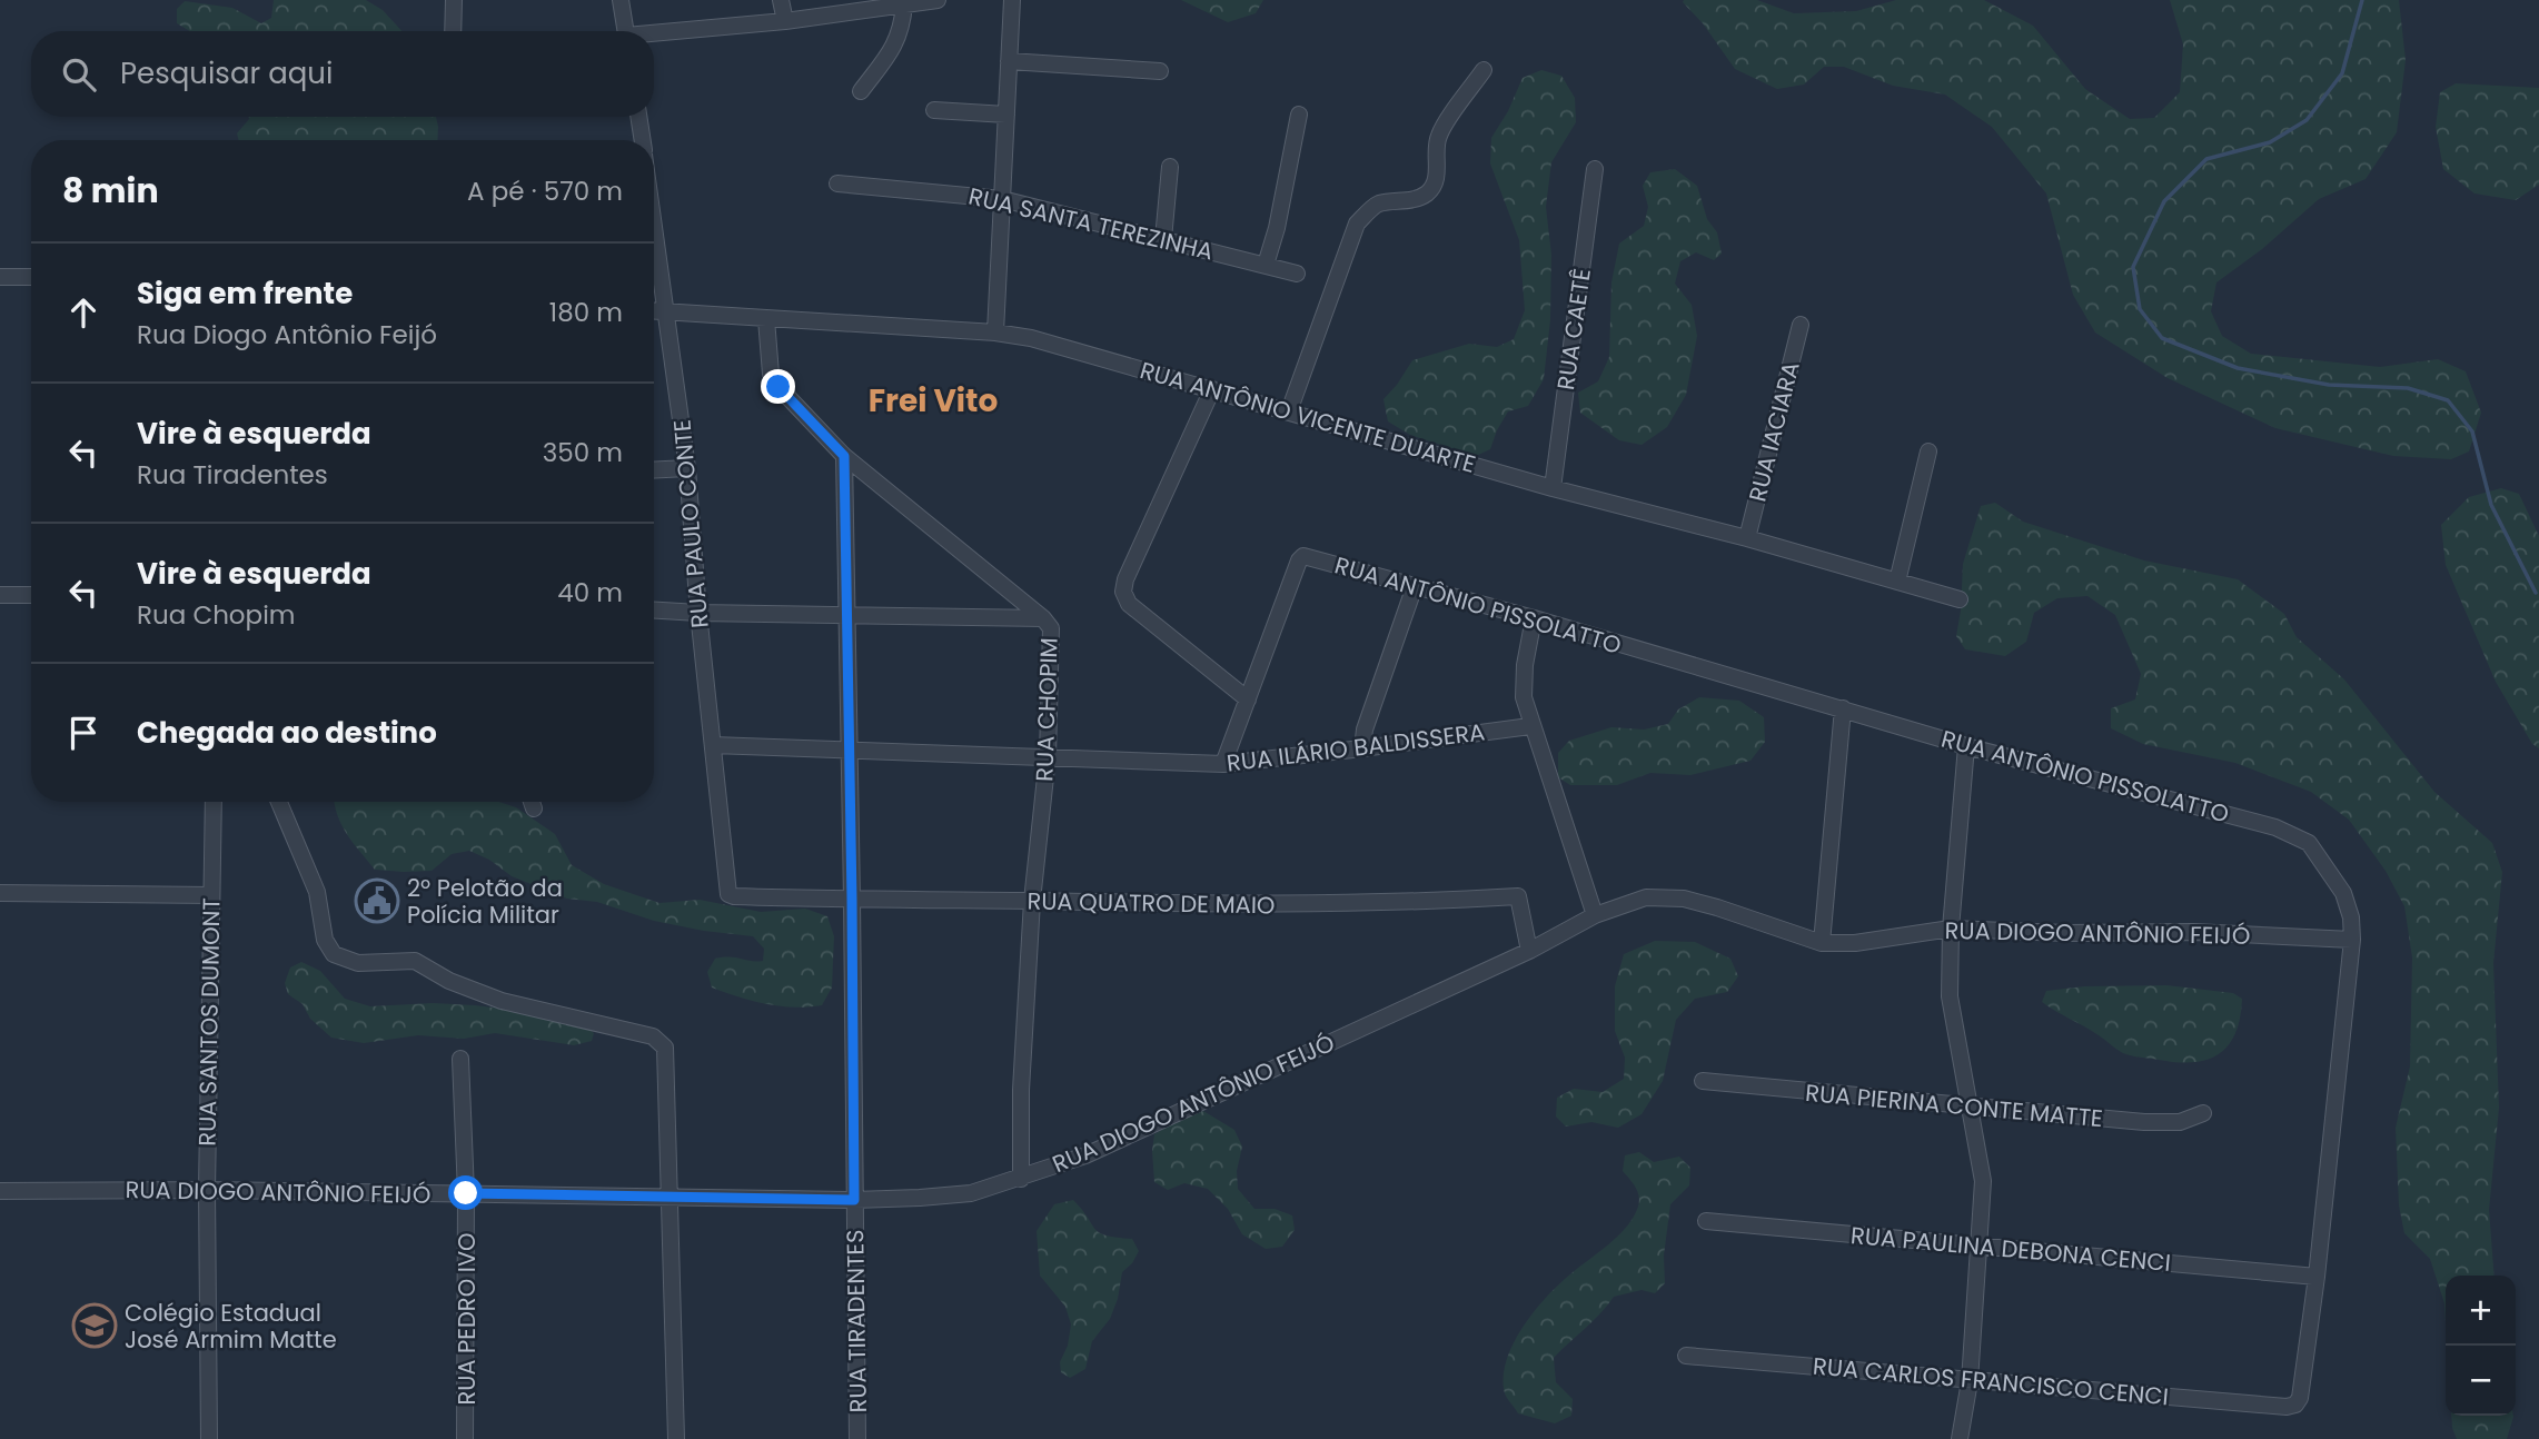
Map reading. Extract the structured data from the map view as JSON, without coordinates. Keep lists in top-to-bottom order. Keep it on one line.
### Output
{"streets":{"street":["RUA SANTA TEREZINHA","RUA CAETÊ","RUA ANTÔNIO VICENTE DUARTE","RUA IACIARA","RUA PAULO CONTE","RUA ANTÔNIO PISSOLATTO","RUA CHOPIM","RUA ILÁRIO BALDISSERA","RUA QUATRO DE MAIO","RUA DIOGO ANTÔNIO FEIJÓ","RUA SANTOS DUMONT","RUA PIERINA CONTE MATTE","RUA PAULINA DEBONA CENCI","RUA PEDRO IVO","RUA TIRADENTES","RUA CARLOS FRANCISCO CENCI"]},"crossings":[["RUA CAETÊ","RUA ANTÔNIO VICENTE DUARTE"],["RUA ANTÔNIO VICENTE DUARTE","RUA IACIARA"],["RUA ANTÔNIO VICENTE DUARTE","RUA PAULO CONTE"],["RUA ANTÔNIO VICENTE DUARTE","RUA CHOPIM"],["RUA PAULO CONTE","RUA ILÁRIO BALDISSERA"],["RUA PAULO CONTE","RUA QUATRO DE MAIO"],["RUA ANTÔNIO PISSOLATTO","RUA DIOGO ANTÔNIO FEIJÓ"],["RUA ANTÔNIO PISSOLATTO","RUA PAULINA DEBONA CENCI"],["RUA ANTÔNIO PISSOLATTO","RUA CARLOS FRANCISCO CENCI"],["RUA CHOPIM","RUA ILÁRIO BALDISSERA"],["RUA CHOPIM","RUA QUATRO DE MAIO"],["RUA CHOPIM","RUA DIOGO ANTÔNIO FEIJÓ"],["RUA CHOPIM","RUA TIRADENTES"],["RUA ILÁRIO BALDISSERA","RUA TIRADENTES"],["RUA QUATRO DE MAIO","RUA DIOGO ANTÔNIO FEIJÓ"],["RUA QUATRO DE MAIO","RUA TIRADENTES"],["RUA DIOGO ANTÔNIO FEIJÓ","RUA SANTOS DUMONT"],["RUA DIOGO ANTÔNIO FEIJÓ","RUA PEDRO IVO"],["RUA DIOGO ANTÔNIO FEIJÓ","RUA TIRADENTES"]],"districts":["Frei Vito"],"places":{"public building":["2º Pelotão da Polícia Militar"],"school or university":["Colégio Estadual José Armim Matte"]},"page":{"search":"Pesquisar aqui","heading":["8 min","A pé · 570 m"],"list":[["Siga em frente","Rua Diogo Antônio Feijó","180 m"],["Vire à esquerda","Rua Tiradentes","350 m"],["Vire à esquerda","Rua Chopim","40 m"],"Chegada ao destino"],"map_buttons":["+","−"]}}
